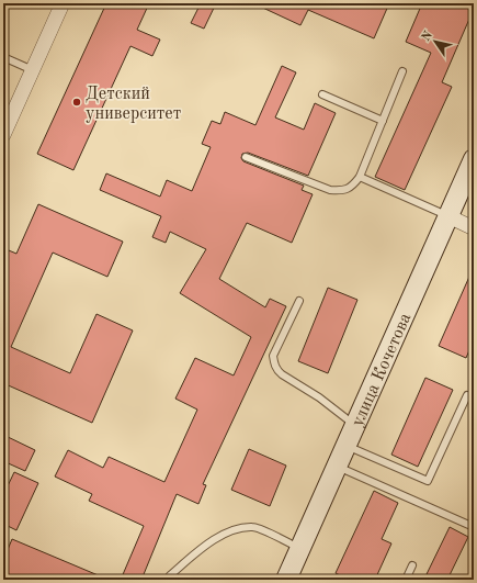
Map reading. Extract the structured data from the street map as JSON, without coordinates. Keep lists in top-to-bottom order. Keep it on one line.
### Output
{"streets":{"main road":["улица Кочетова"]},"places":["Детский университет"],"north":"top left"}
